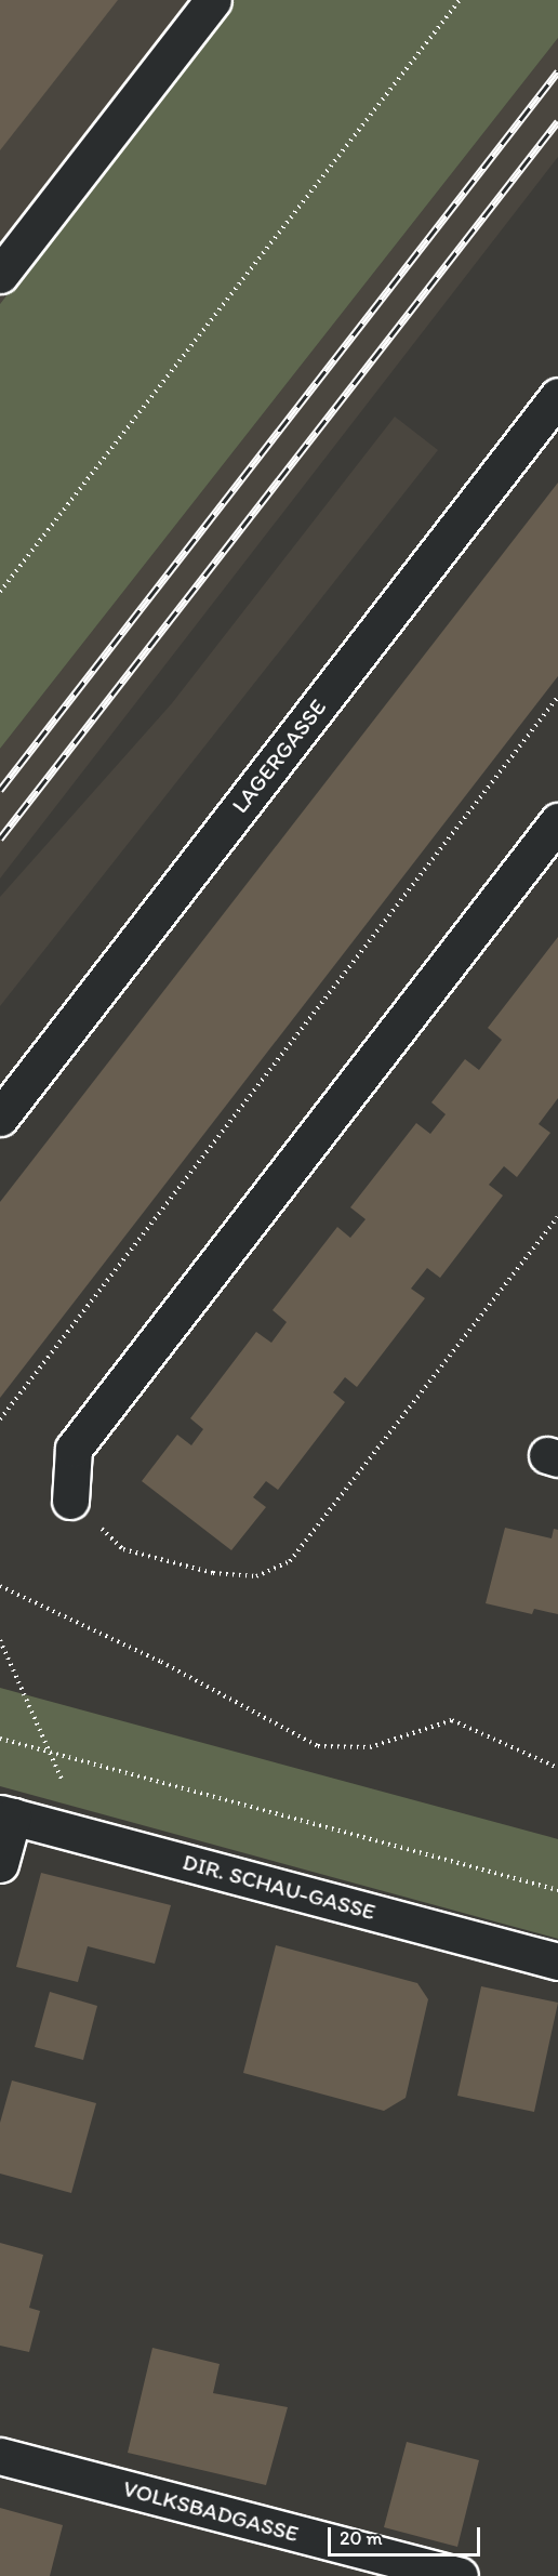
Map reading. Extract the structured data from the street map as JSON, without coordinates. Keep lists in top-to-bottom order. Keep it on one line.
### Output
{"streets":{"street":["LAGERGASSE","DIR. SCHAU-GASSE","VOLKSBADGASSE"]},"scale_bar":"20 m"}
